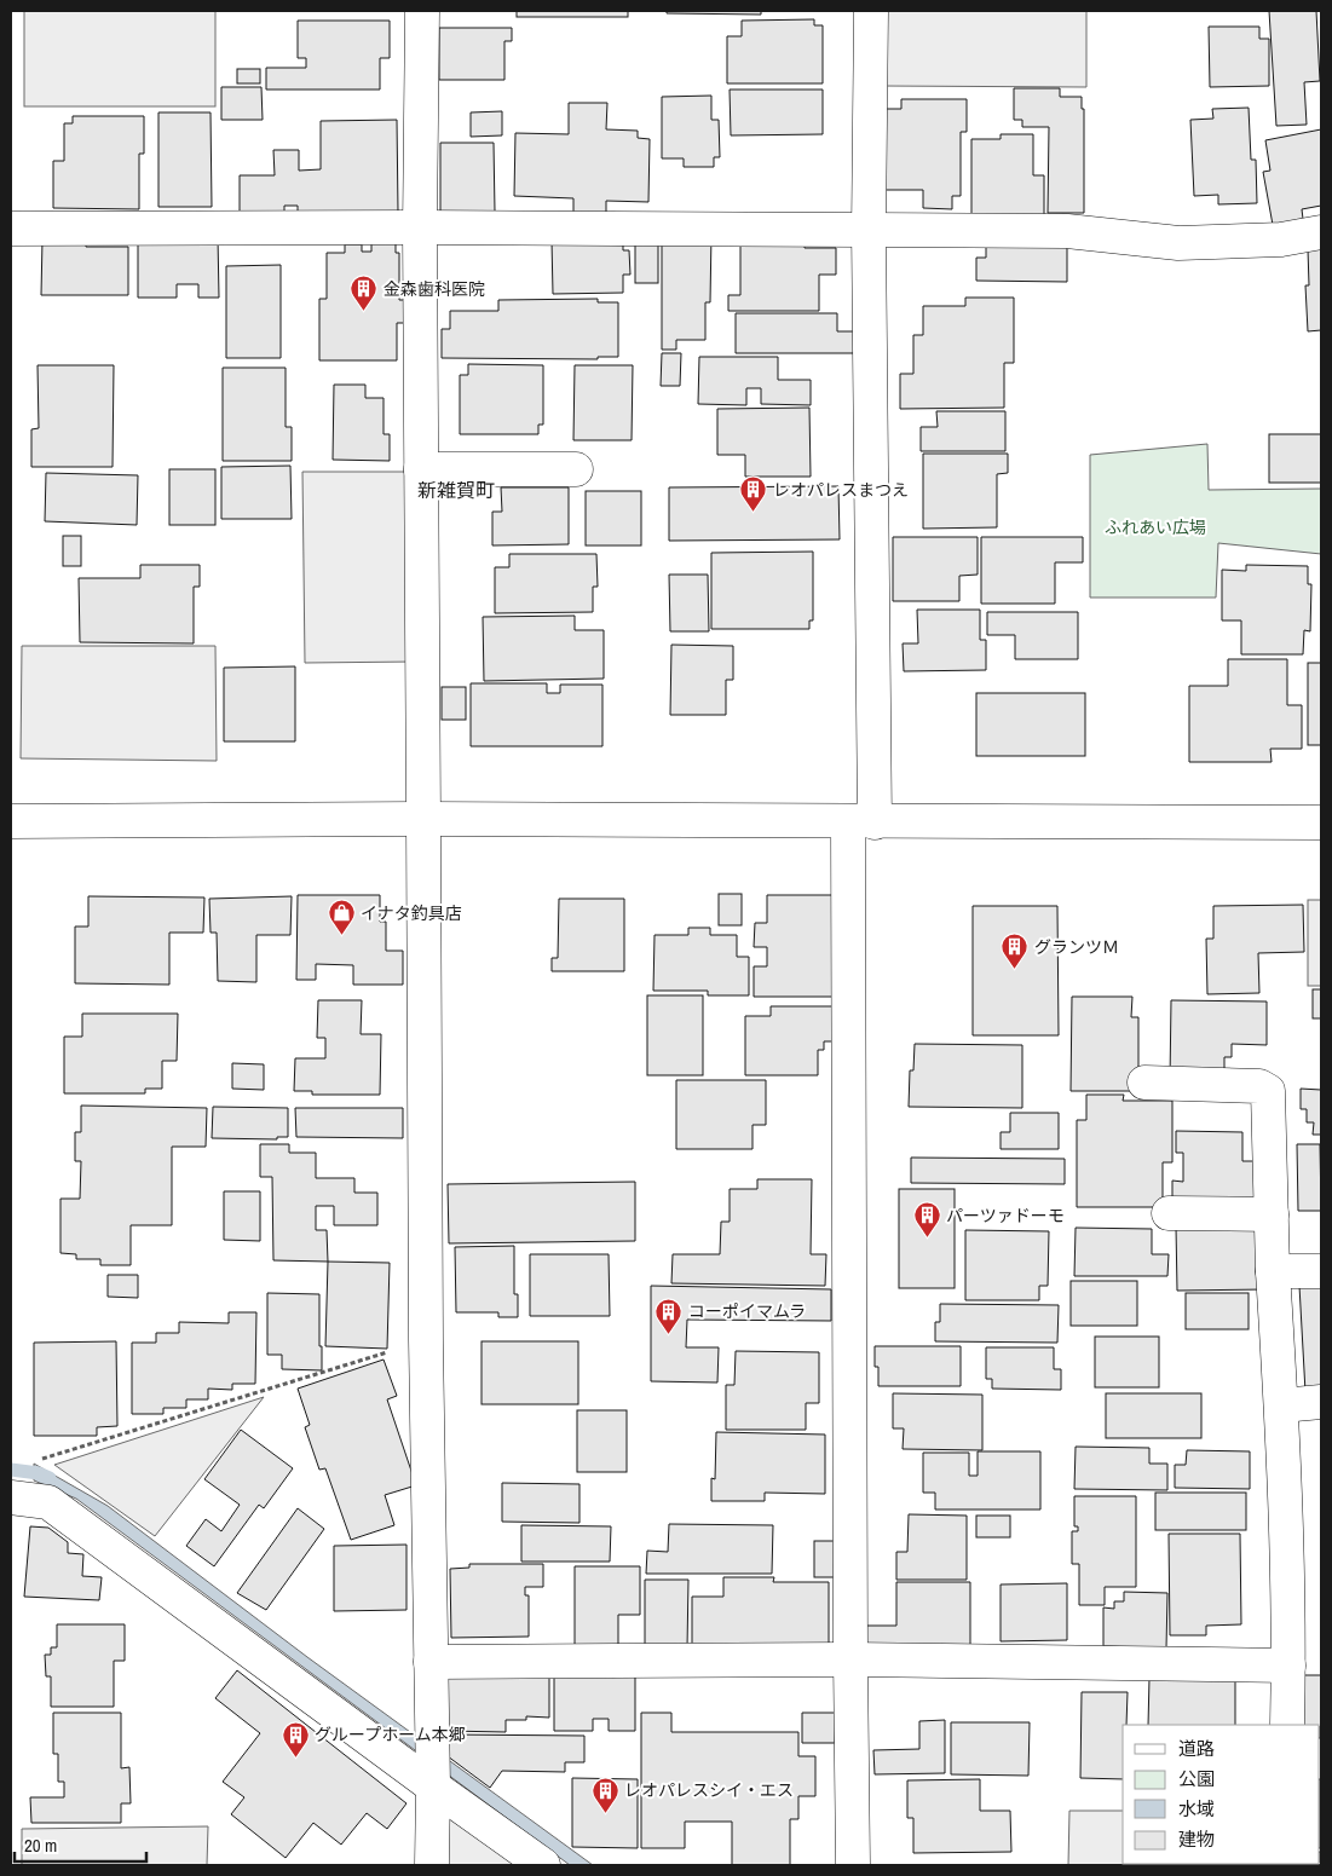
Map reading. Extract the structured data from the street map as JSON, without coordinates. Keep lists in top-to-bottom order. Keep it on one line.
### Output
{"districts":["新雑賀町"],"parks":["ふれあい広場"],"places":{"building":["金森歯科医院","レオパレスまつえ","グランツＭ","パーツァドーモ","コーポイマムラ","グループホーム本郷","レオパレスシイ・エス"],"shop":["イナタ釣具店"]},"legend":["道路","公園","水域","建物"],"scale_bar":"20 m"}
